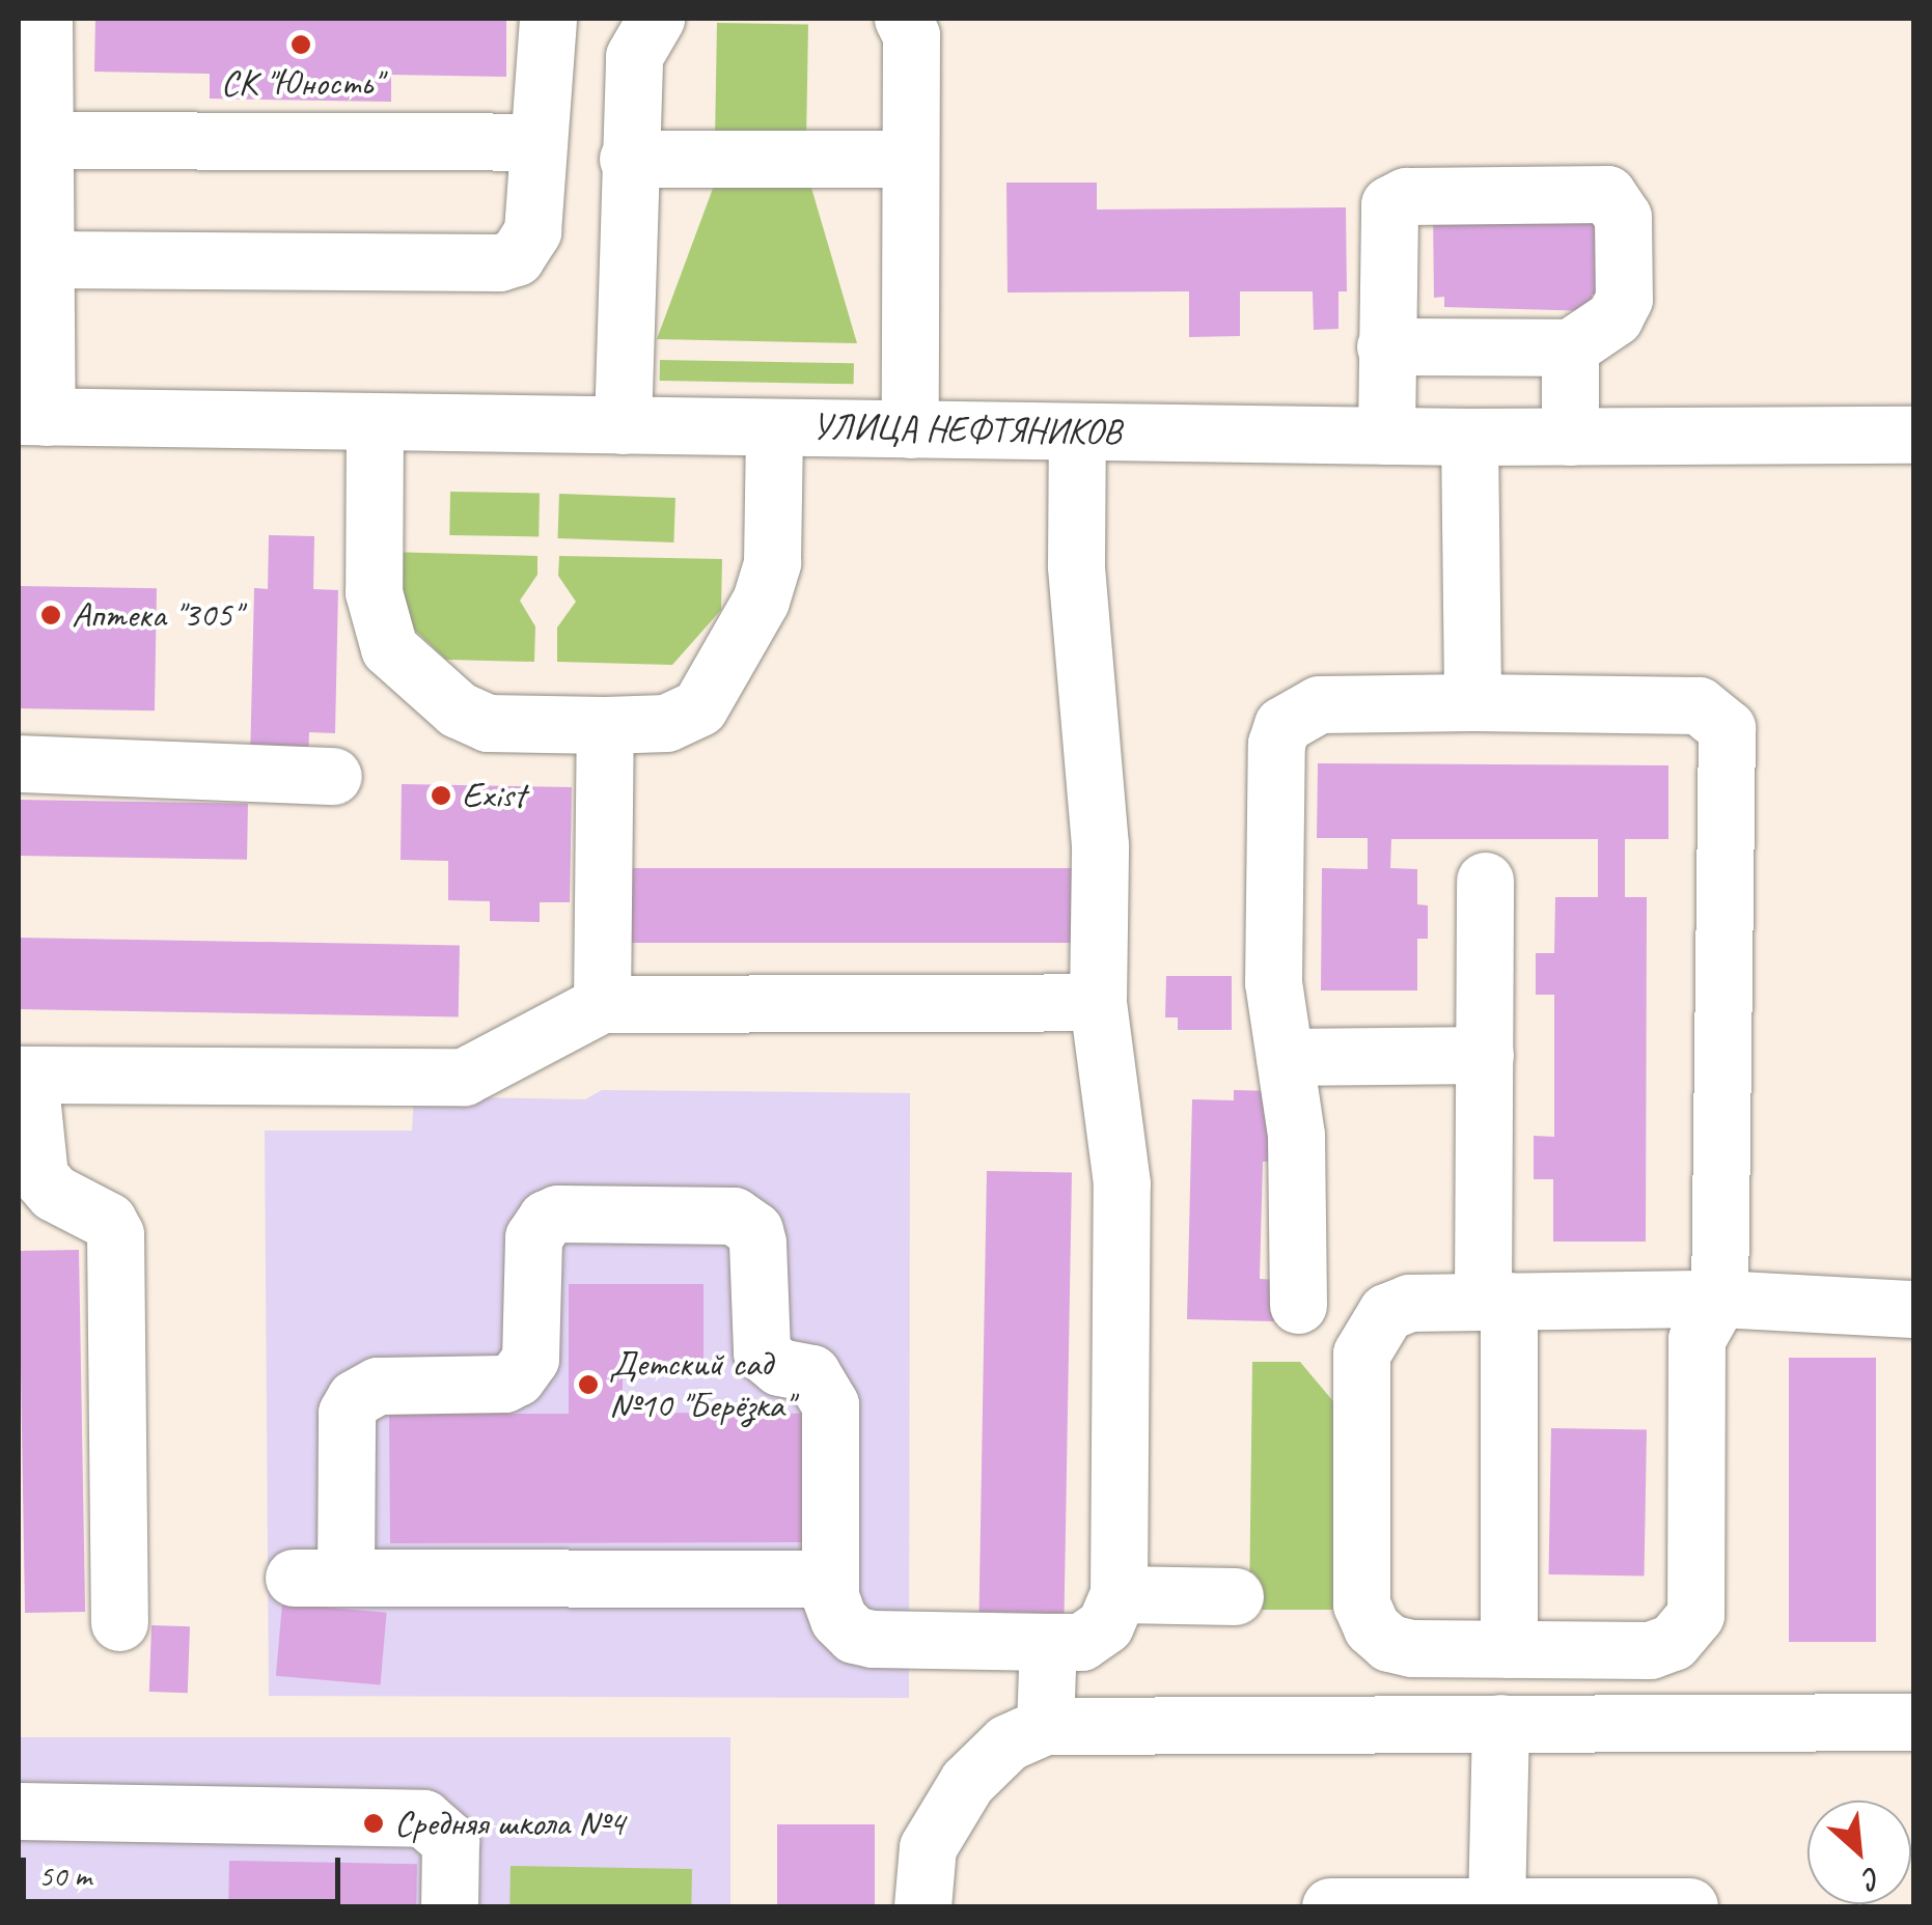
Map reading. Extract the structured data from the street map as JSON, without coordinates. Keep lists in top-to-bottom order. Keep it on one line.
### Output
{"streets":{"street":["УЛИЦА НЕФТЯНИКОВ"]},"places":["СК \"Юность\"","Аптека \"305\"","Exist","Детский сад №10 \"Берёзка\"","Средняя школа №4"],"scale_bar":"50 m","north":"bottom right"}
